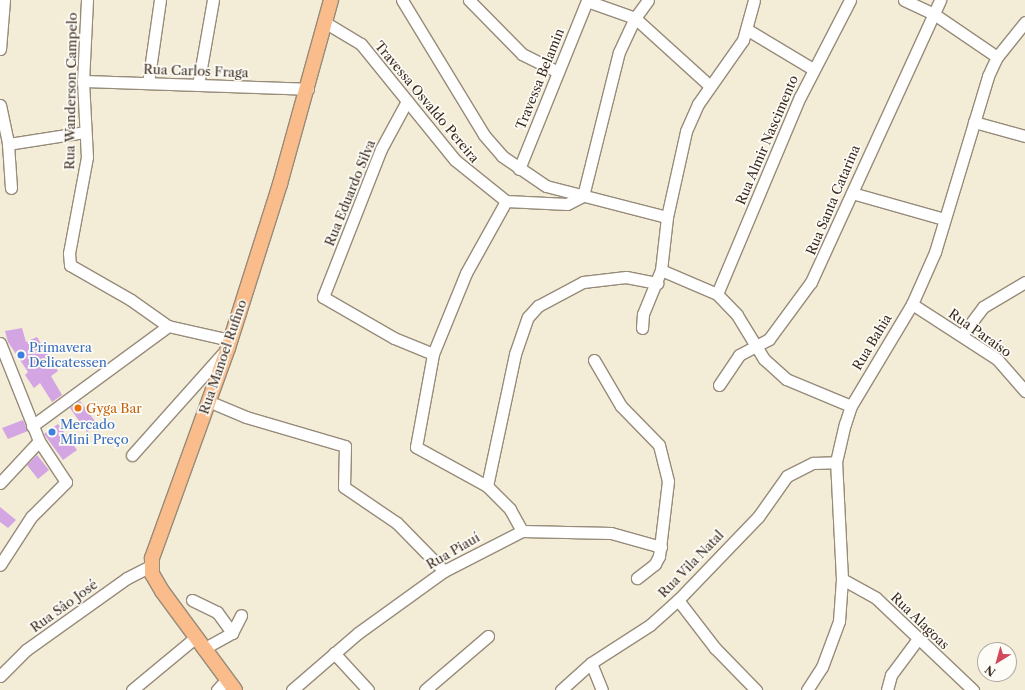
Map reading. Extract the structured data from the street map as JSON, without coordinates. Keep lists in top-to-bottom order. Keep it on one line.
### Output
{"streets":{"main road":["Rua Manoel Rufino"],"street":["Rua Carlos Fraga","Travessa Belamin","Rua Wanderson Campelo","Travessa Osvaldo Pereira","Rua Almir Nascimento","Rua Eduardo Silva","Rua Santa Catarina","Rua Paraíso","Rua Bahia","Rua Piauí","Rua Vila Natal","Rua Sâo José","Rua Alagoas"]},"crossings":[["Rua Carlos Fraga","Rua Wanderson Campelo"],["Rua Carlos Fraga","Rua Manoel Rufino"],["Travessa Osvaldo Pereira","Rua Eduardo Silva"],["Travessa Osvaldo Pereira","Rua Manoel Rufino"],["Rua Paraíso","Rua Bahia"],["Rua Bahia","Rua Vila Natal"],["Rua Bahia","Rua Alagoas"],["Rua Manoel Rufino","Rua Sâo José"]],"places":["Primavera Delicatessen","Gyga Bar","Mercado Mini Preço"],"north":"bottom left"}
